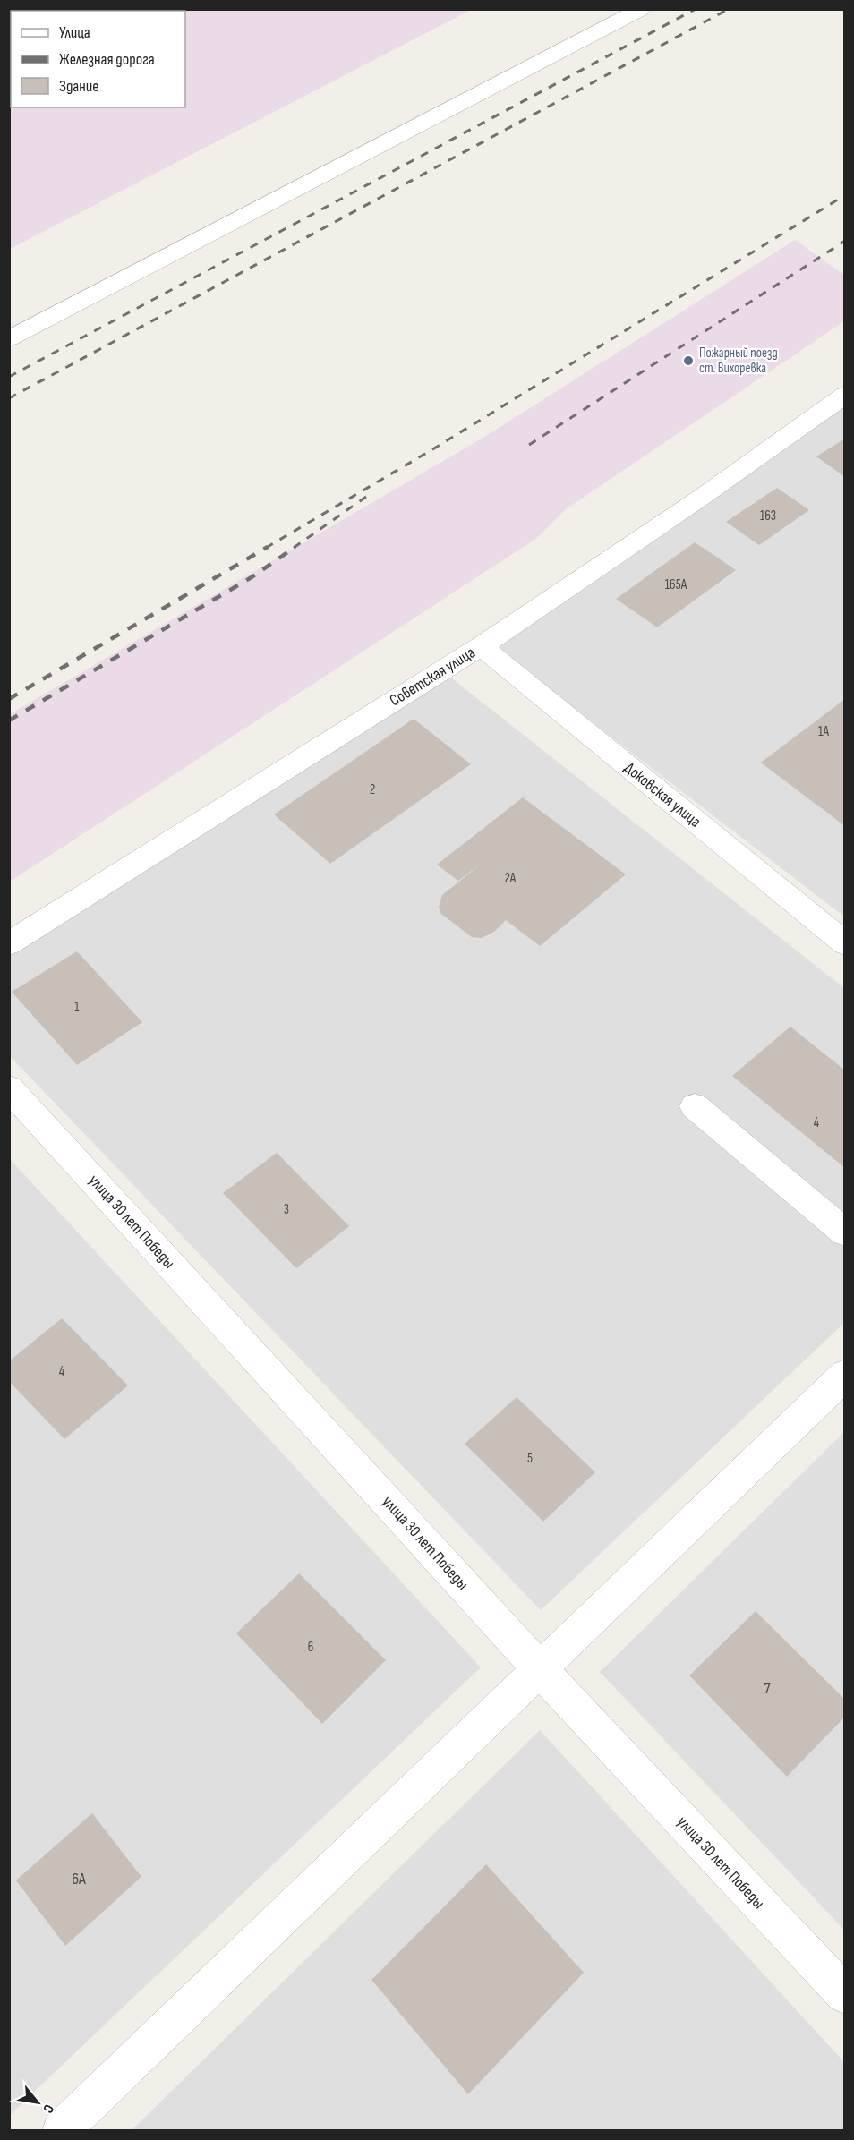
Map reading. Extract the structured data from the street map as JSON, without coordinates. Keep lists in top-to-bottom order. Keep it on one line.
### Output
{"streets":{"street":["Советская улица","Доковская улица","улица 30 лет Победы"]},"crossings":[["Советская улица","Доковская улица"]],"places":["Пожарный поезд ст. Вихоревка"],"house_numbers":["163","165А","1А","2","2А","1","4","3","4","5","6","7","6А"],"legend":["Улица","Железная дорога","Здание"],"north":"bottom right"}
